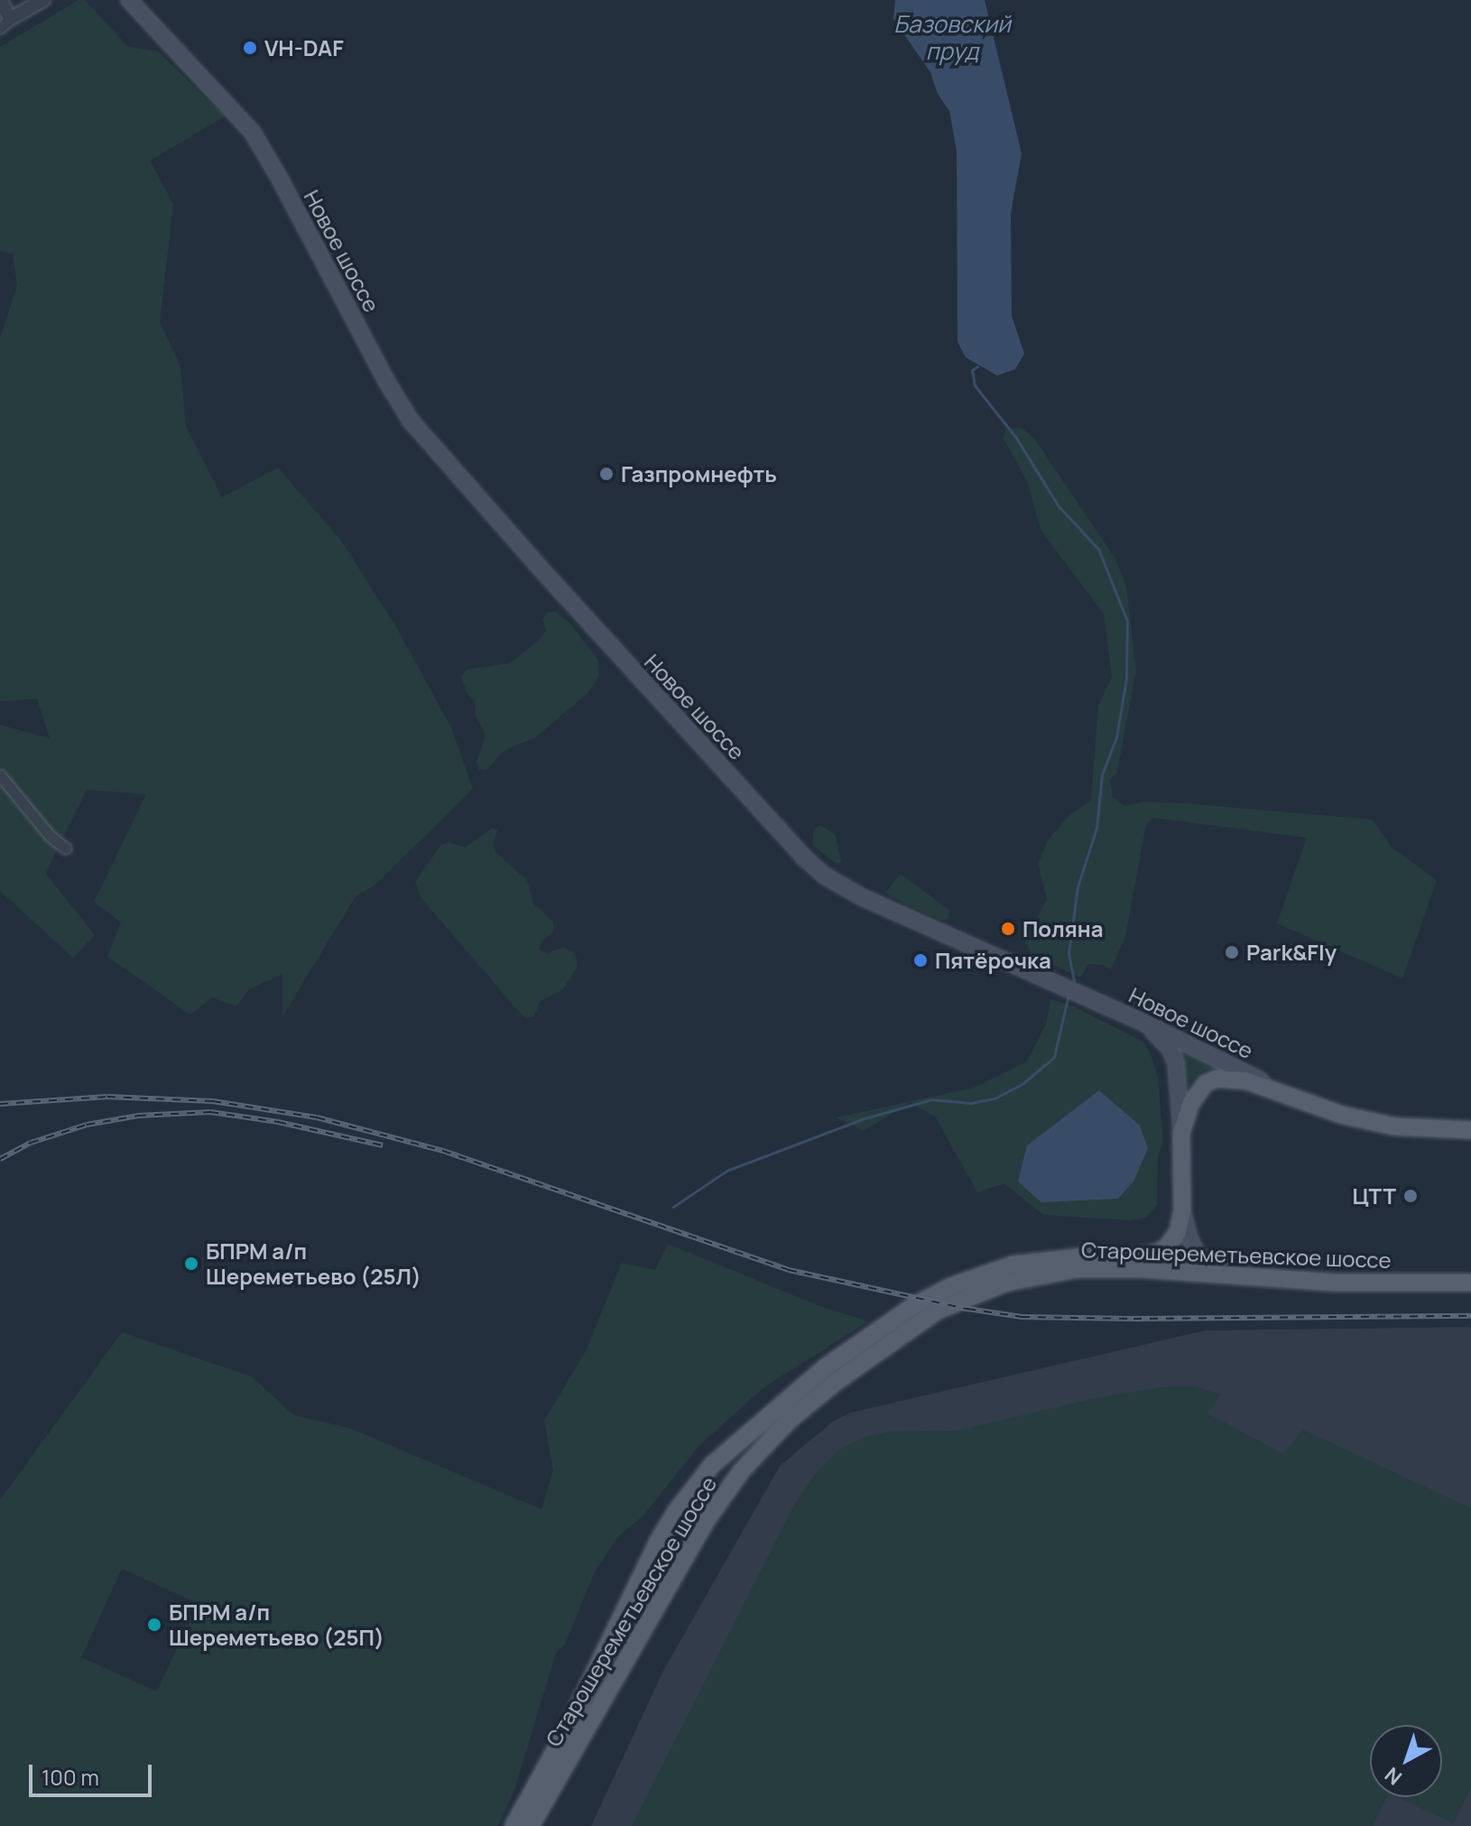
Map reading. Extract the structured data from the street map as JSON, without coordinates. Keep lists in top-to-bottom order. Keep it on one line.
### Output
{"streets":{"main road":["Новое шоссе","Старошереметьевское шоссе"]},"water":["Базовский пруд"],"places":["VH-DAF","Газпромнефть","Поляна","Park&Fly","Пятёрочка","ЦТТ","БПРМ а/п Шереметьево (25Л)","БПРМ а/п Шереметьево (25П)"],"scale_bar":"100 m","north":"bottom left"}
